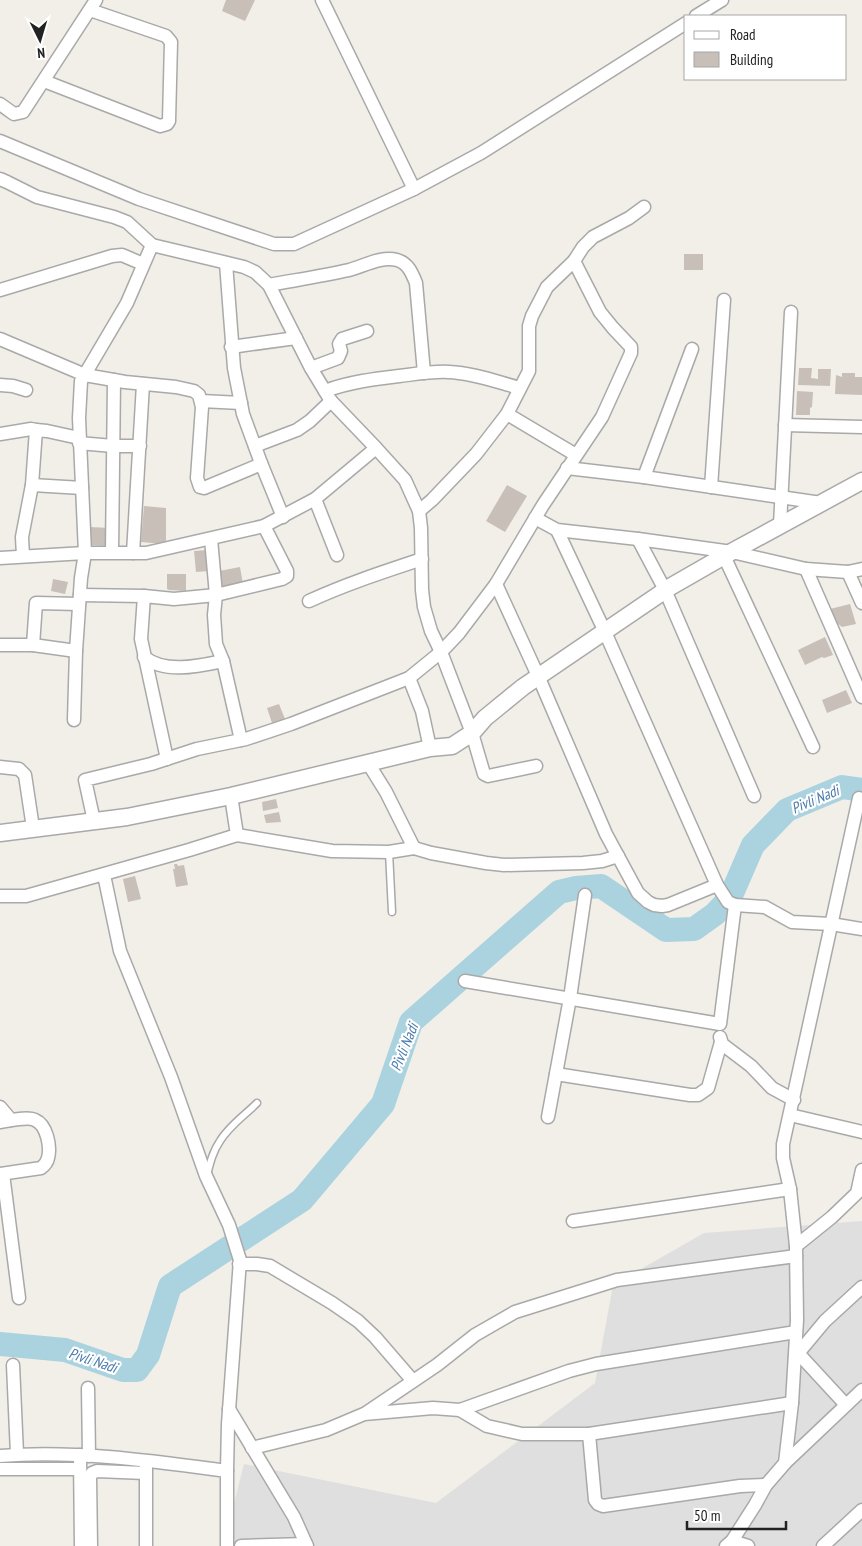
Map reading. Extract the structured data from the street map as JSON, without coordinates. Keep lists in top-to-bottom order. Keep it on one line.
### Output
{"water":["Pivli Nadi"],"legend":["Road","Building"],"scale_bar":"50 m","north":"bottom"}
